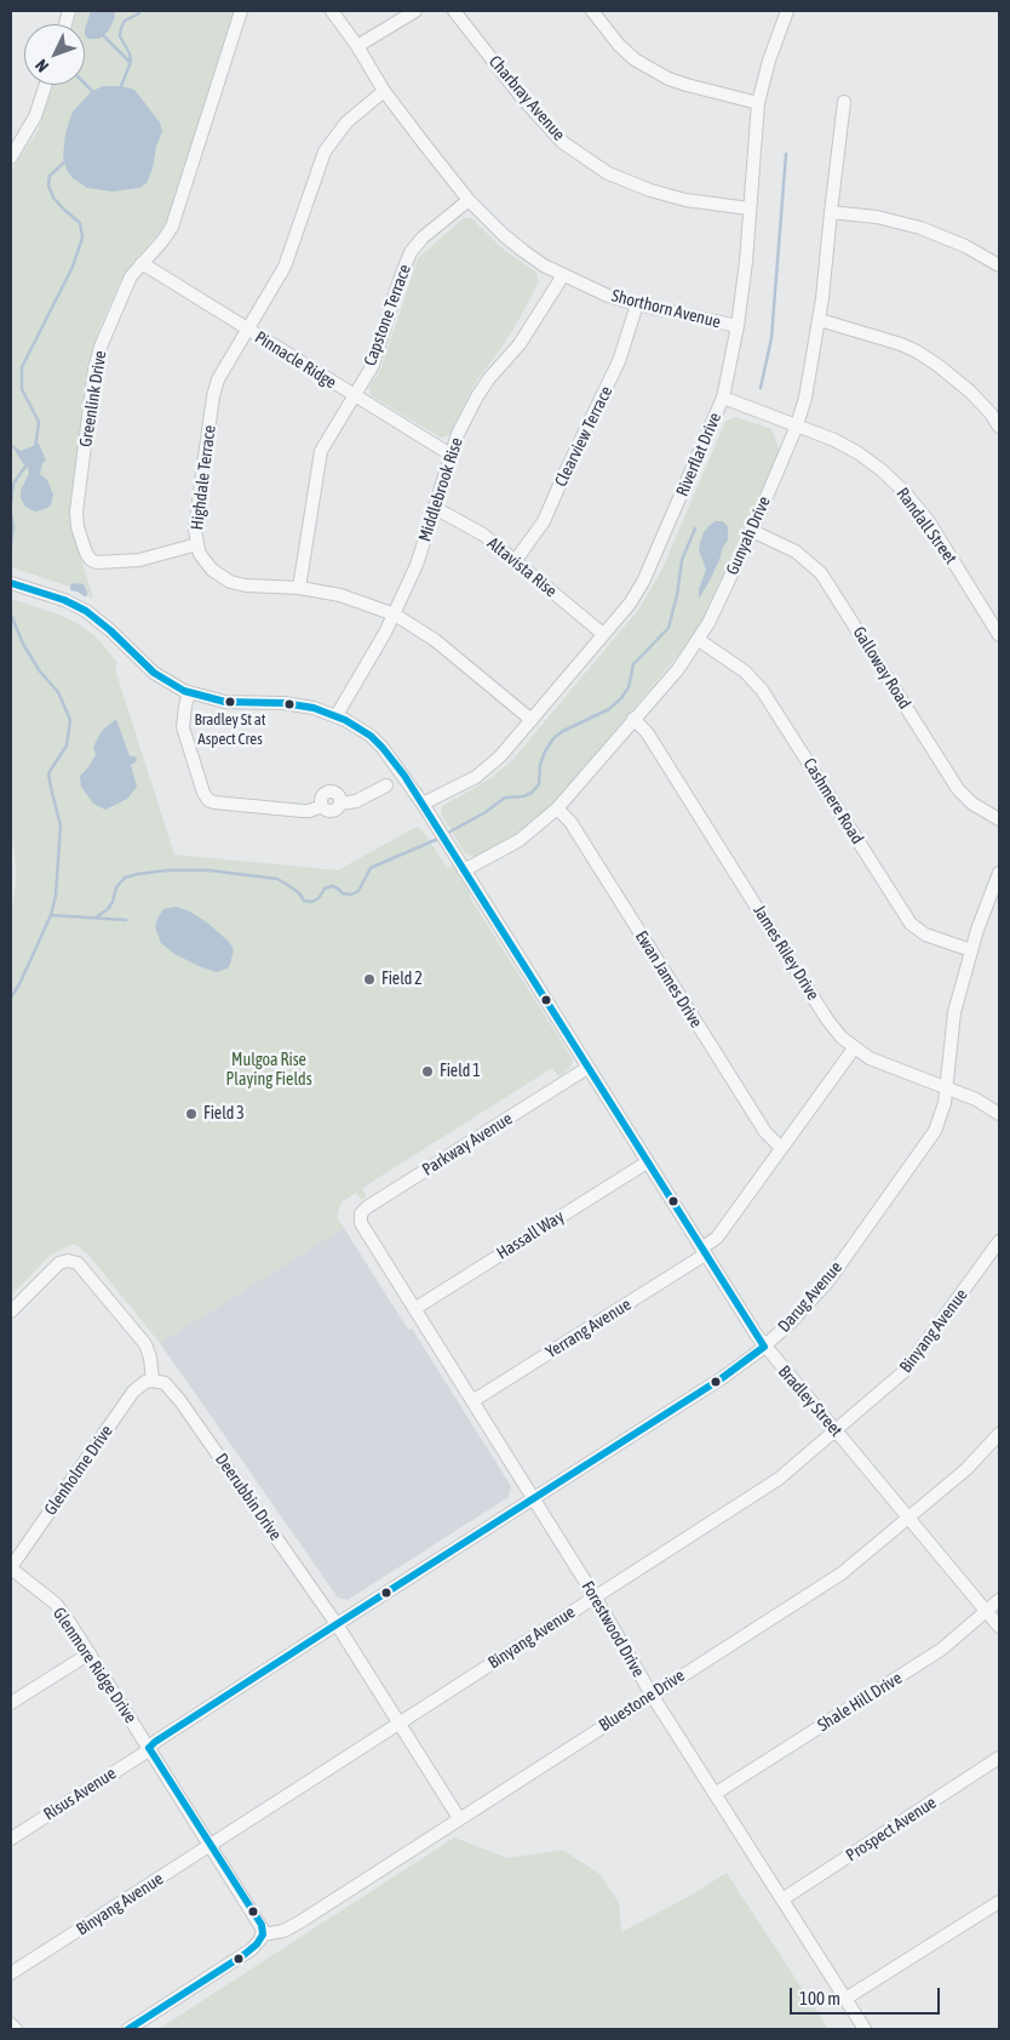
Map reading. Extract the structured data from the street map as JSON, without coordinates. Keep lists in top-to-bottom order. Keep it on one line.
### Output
{"streets":{"street":["Charbray Avenue","Shorthorn Avenue","Capstone Terrace","Pinnacle Ridge","Greenlink Drive","Clearview Terrace","Riverflat Drive","Highdale Terrace","Middlebrook Rise","Randall Street","Gunyah Drive","Altavista Rise","Galloway Road","Cashmere Road","James Riley Drive","Ewan James Drive","Parkway Avenue","Hassall Way","Darug Avenue","Yerrang Avenue","Binyang Avenue","Bradley Street","Glenholme Drive","Deerubbin Drive","Forestwood Drive","Glenmore Ridge Drive","Bluestone Drive","Shale Hill Drive","Risus Avenue","Prospect Avenue"]},"crossings":[["Charbray Avenue","Riverflat Drive"],["Shorthorn Avenue","Clearview Terrace"],["Shorthorn Avenue","Riverflat Drive"],["Shorthorn Avenue","Middlebrook Rise"],["Capstone Terrace","Pinnacle Ridge"],["Capstone Terrace","Highdale Terrace"],["Pinnacle Ridge","Greenlink Drive"],["Pinnacle Ridge","Highdale Terrace"],["Pinnacle Ridge","Middlebrook Rise"],["Greenlink Drive","Highdale Terrace"],["Clearview Terrace","Altavista Rise"],["Riverflat Drive","Highdale Terrace"],["Riverflat Drive","Altavista Rise"],["Riverflat Drive","Bradley Street"],["Highdale Terrace","Middlebrook Rise"],["Middlebrook Rise","Altavista Rise"],["Middlebrook Rise","Bradley Street"],["Randall Street","Gunyah Drive"],["Gunyah Drive","Galloway Road"],["Gunyah Drive","Cashmere Road"],["Gunyah Drive","James Riley Drive"],["Gunyah Drive","Ewan James Drive"],["Gunyah Drive","Bradley Street"],["Cashmere Road","Darug Avenue"],["James Riley Drive","Darug Avenue"],["James Riley Drive","Yerrang Avenue"],["Ewan James Drive","Yerrang Avenue"],["Parkway Avenue","Bradley Street"],["Parkway Avenue","Forestwood Drive"],["Hassall Way","Bradley Street"],["Hassall Way","Forestwood Drive"],["Darug Avenue","Bradley Street"],["Darug Avenue","Deerubbin Drive"],["Darug Avenue","Forestwood Drive"],["Darug Avenue","Glenmore Ridge Drive"],["Darug Avenue","Risus Avenue"],["Yerrang Avenue","Bradley Street"],["Yerrang Avenue","Forestwood Drive"],["Binyang Avenue","Bradley Street"],["Binyang Avenue","Deerubbin Drive"],["Binyang Avenue","Forestwood Drive"],["Binyang Avenue","Glenmore Ridge Drive"],["Bradley Street","Bluestone Drive"],["Bradley Street","Shale Hill Drive"],["Glenholme Drive","Deerubbin Drive"],["Glenholme Drive","Glenmore Ridge Drive"],["Deerubbin Drive","Bluestone Drive"],["Forestwood Drive","Bluestone Drive"],["Forestwood Drive","Shale Hill Drive"],["Forestwood Drive","Prospect Avenue"],["Glenmore Ridge Drive","Bluestone Drive"],["Glenmore Ridge Drive","Risus Avenue"]],"parks":["Mulgoa Rise Playing Fields"],"places":["Bradley St at Aspect Cres","Field 2","Field 1","Field 3"],"scale_bar":"100 m","north":"bottom left"}
